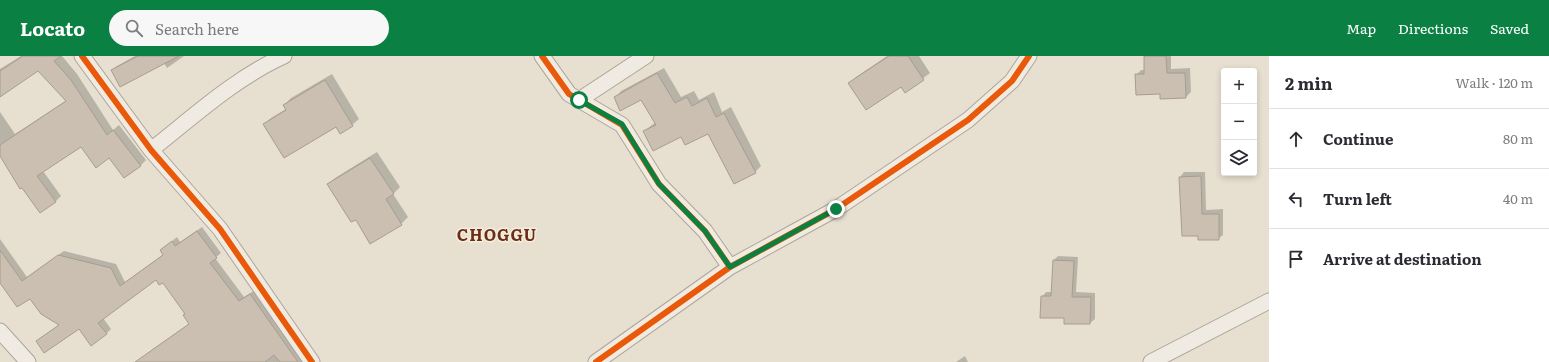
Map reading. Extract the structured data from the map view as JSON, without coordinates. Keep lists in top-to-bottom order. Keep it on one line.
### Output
{"districts":["CHOGGU"],"page":{"header":"Locato","search":"Search here","nav":["Map","Directions","Saved"],"heading":["2 min","Walk · 120 m"],"map_buttons":["+","−"],"list":[["Continue","80 m"],["Turn left","40 m"],"Arrive at destination"]}}
